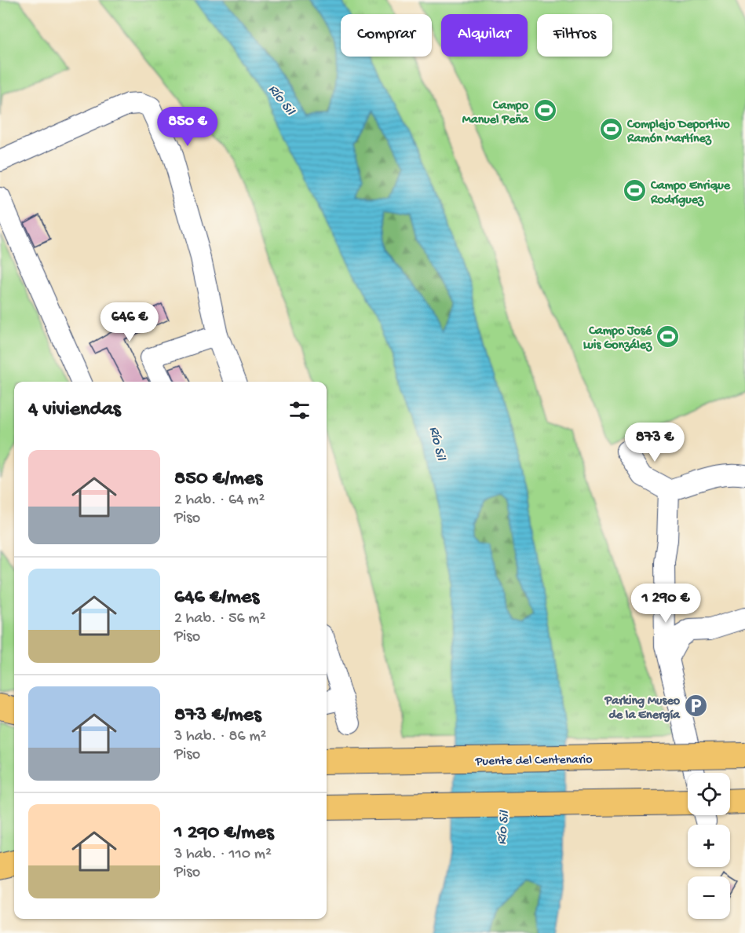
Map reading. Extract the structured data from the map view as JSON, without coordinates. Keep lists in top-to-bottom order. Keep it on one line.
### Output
{"streets":{"main road":["Puente del Centenario"]},"water":["Río Sil"],"places":{"sports":["Campo Manuel Peña","Complejo Deportivo Ramón Martínez","Campo Enrique Rodríguez","Campo José Luis González"],"parking":["Parking Museo de la Energía"]},"page":{"chip":["Comprar","Alquilar","Filtros"],"price":["850 €","646 €","873 €","1 290 €"],"heading":"4 viviendas","list":[{"name":"850 €/mes","note":"2 hab. · 64 m² · Piso"},{"name":"646 €/mes","note":"2 hab. · 56 m² · Piso"},{"name":"873 €/mes","note":"3 hab. · 86 m² · Piso"},{"name":"1 290 €/mes","note":"3 hab. · 110 m² · Piso"}],"map_buttons":["+","−"]}}
